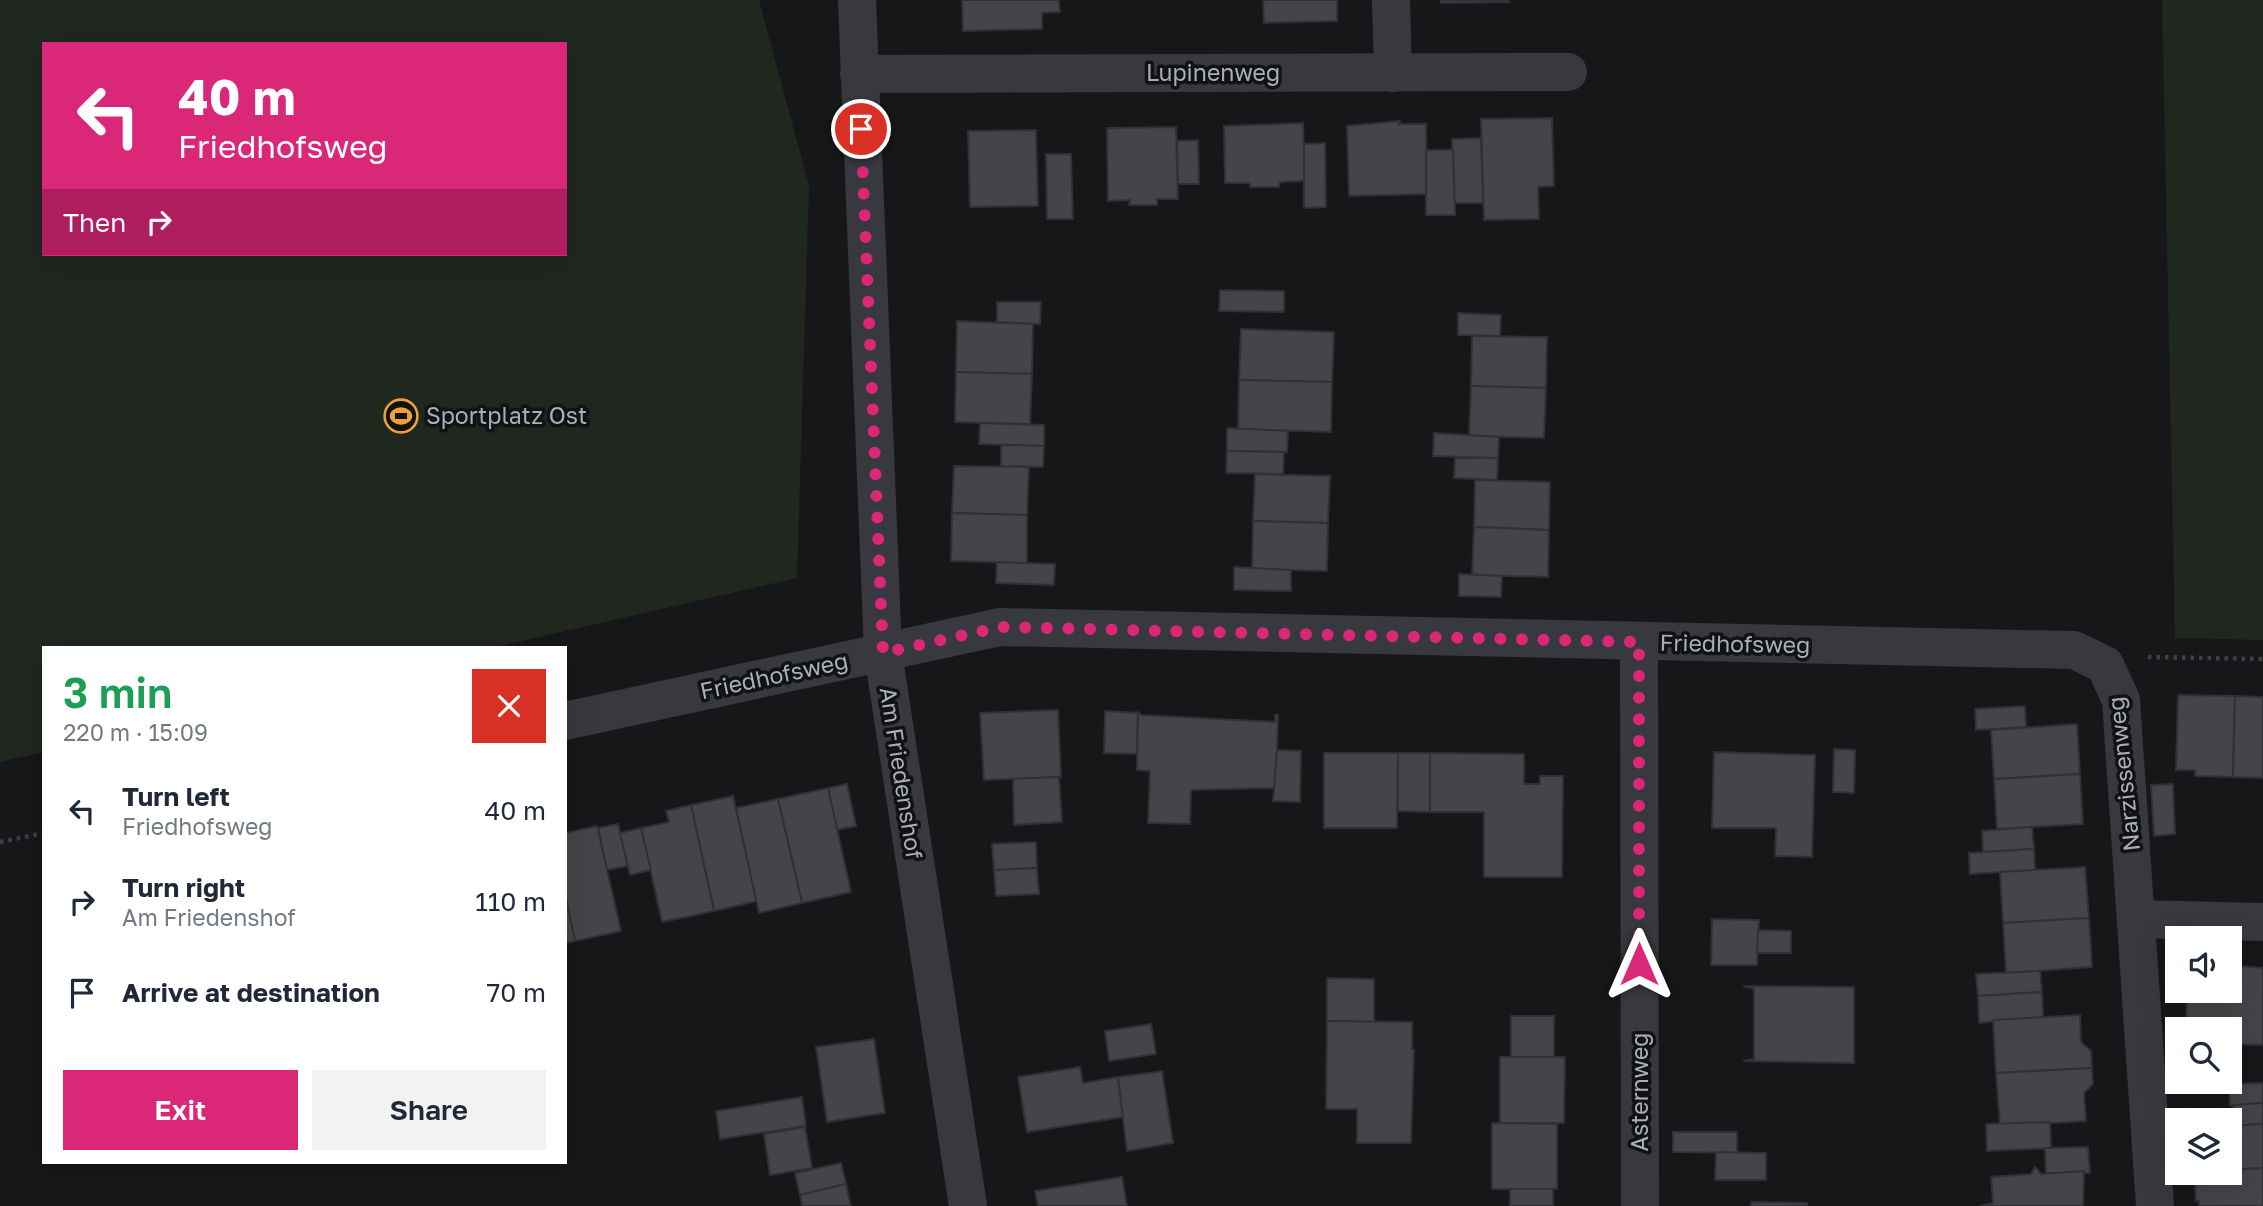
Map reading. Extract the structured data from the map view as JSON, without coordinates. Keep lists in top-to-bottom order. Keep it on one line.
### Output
{"streets":{"street":["Lupinenweg","Friedhofsweg","Am Friedenshof","Narzissenweg","Asternweg"]},"crossings":[["Lupinenweg","Am Friedenshof"],["Friedhofsweg","Am Friedenshof"],["Friedhofsweg","Narzissenweg"],["Friedhofsweg","Asternweg"]],"places":{"sports":["Sportplatz Ost"]},"page":{"turn":["40 m","Friedhofsweg"],"then":"Then","heading":["3 min","220 m · 15:09"],"list":[{"name":"Turn left","note":"Friedhofsweg","value":"40 m"},{"name":"Turn right","note":"Am Friedenshof","value":"110 m"},{"name":"Arrive at destination","value":"70 m"}],"buttons":["Exit","Share"]}}
